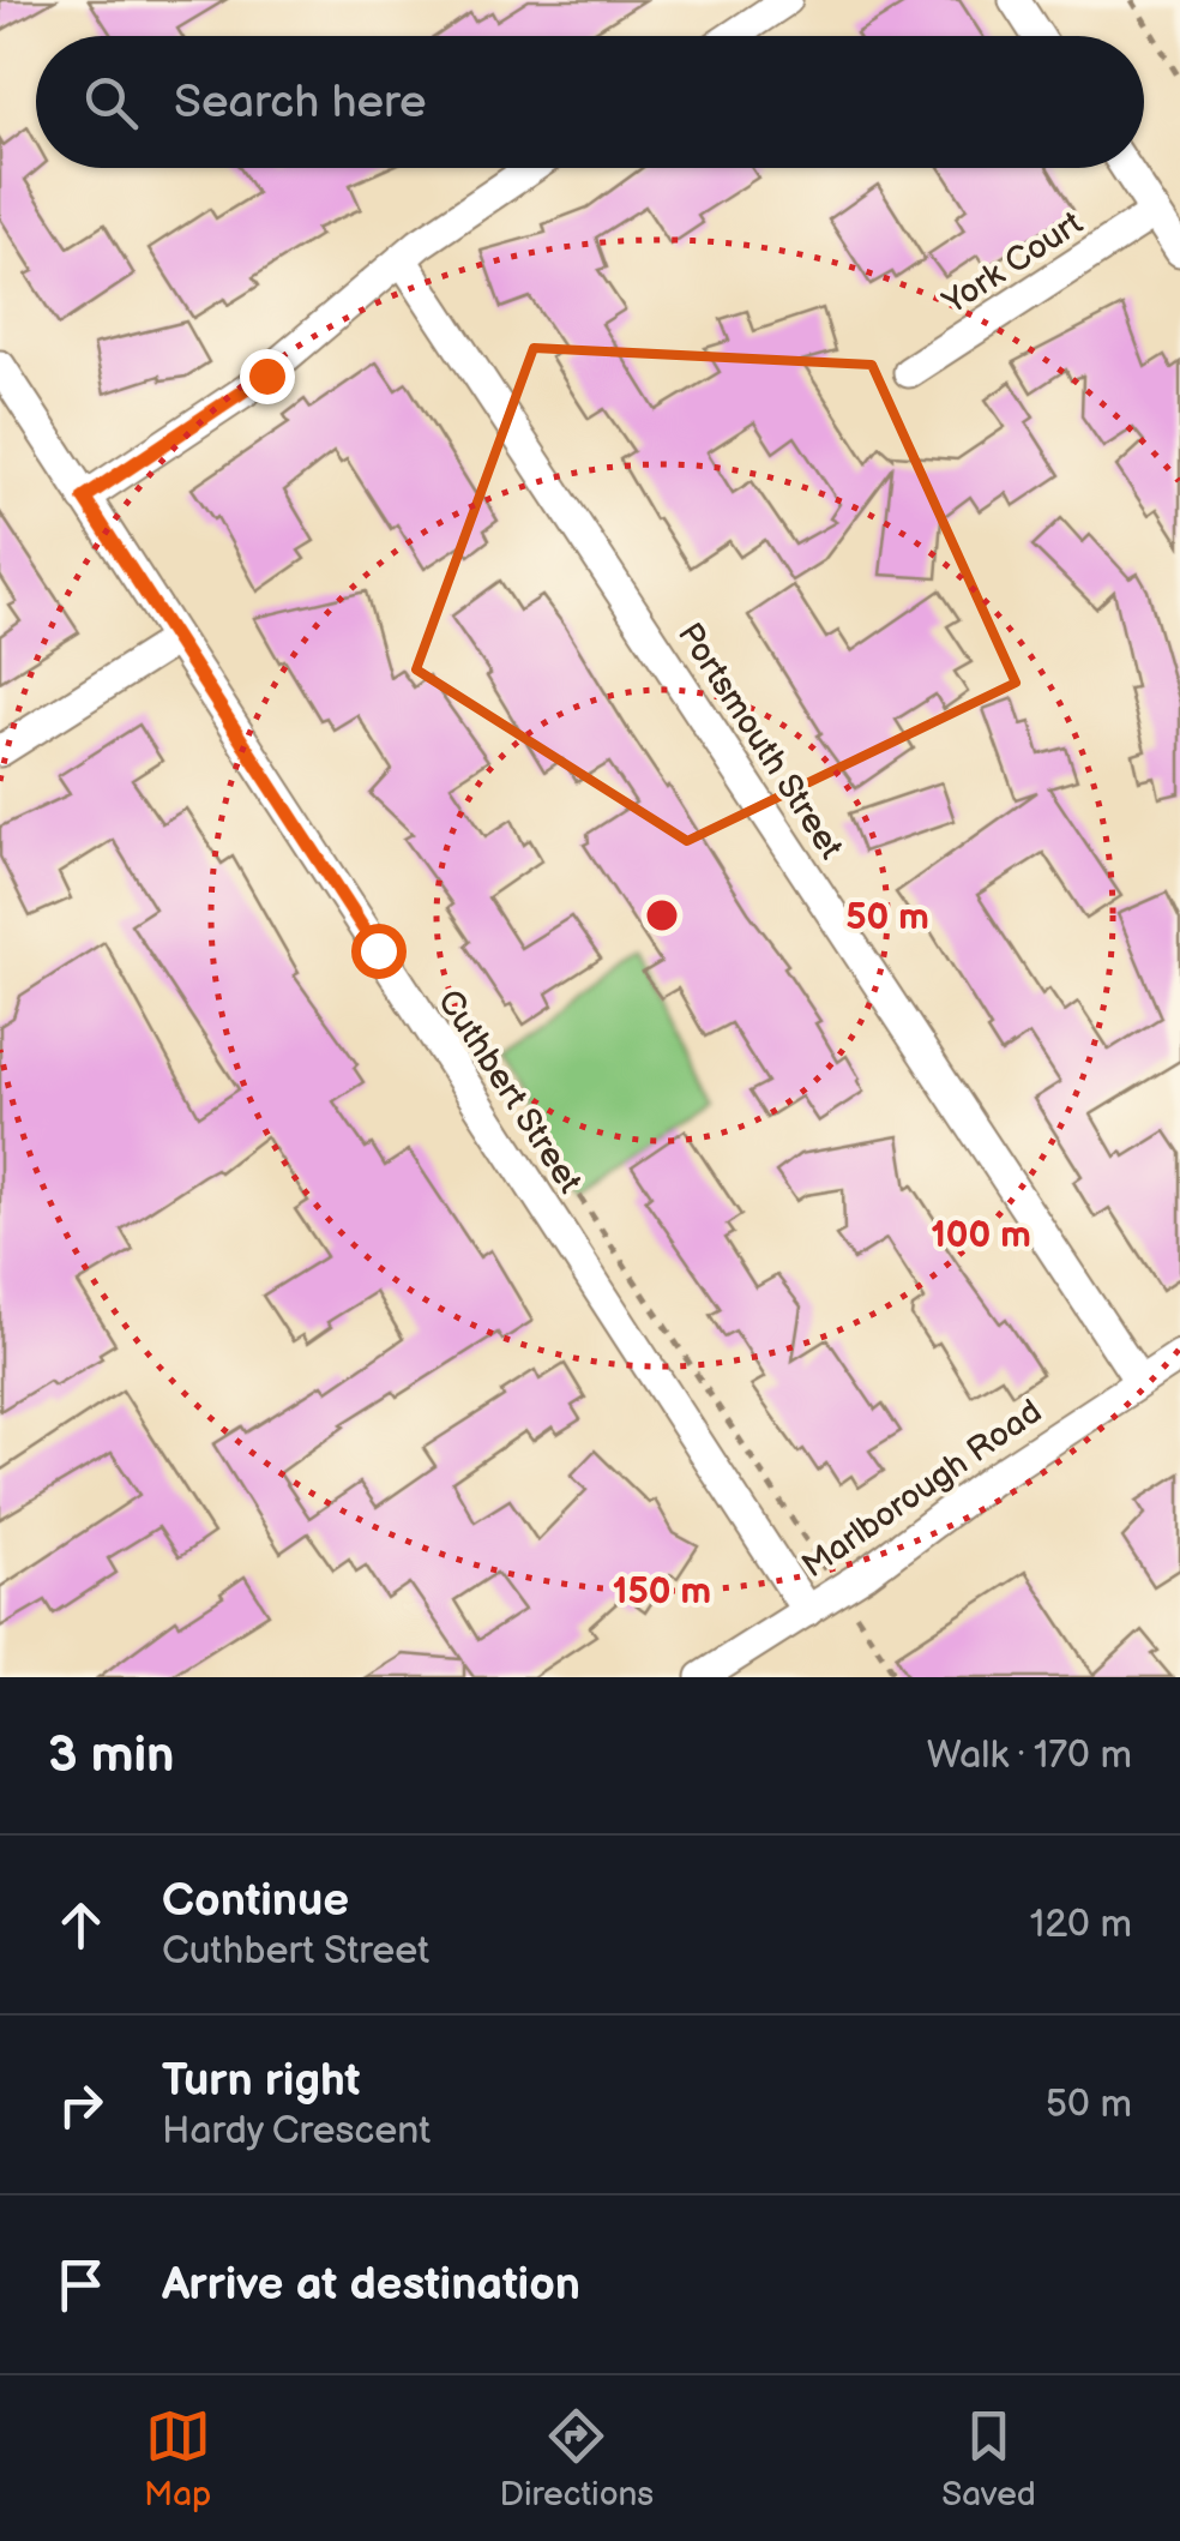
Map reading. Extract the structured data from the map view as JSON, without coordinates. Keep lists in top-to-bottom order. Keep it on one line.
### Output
{"streets":{"street":["York Court","Portsmouth Street","Cuthbert Street","Marlborough Road"]},"crossings":[["Portsmouth Street","Marlborough Road"],["Cuthbert Street","Marlborough Road"]],"page":{"search":"Search here","heading":["3 min","Walk · 170 m"],"list":[["Continue","Cuthbert Street","120 m"],["Turn right","Hardy Crescent","50 m"],"Arrive at destination"],"nav":["Map","Directions","Saved"]},"rings":["50 m","100 m","150 m"]}
